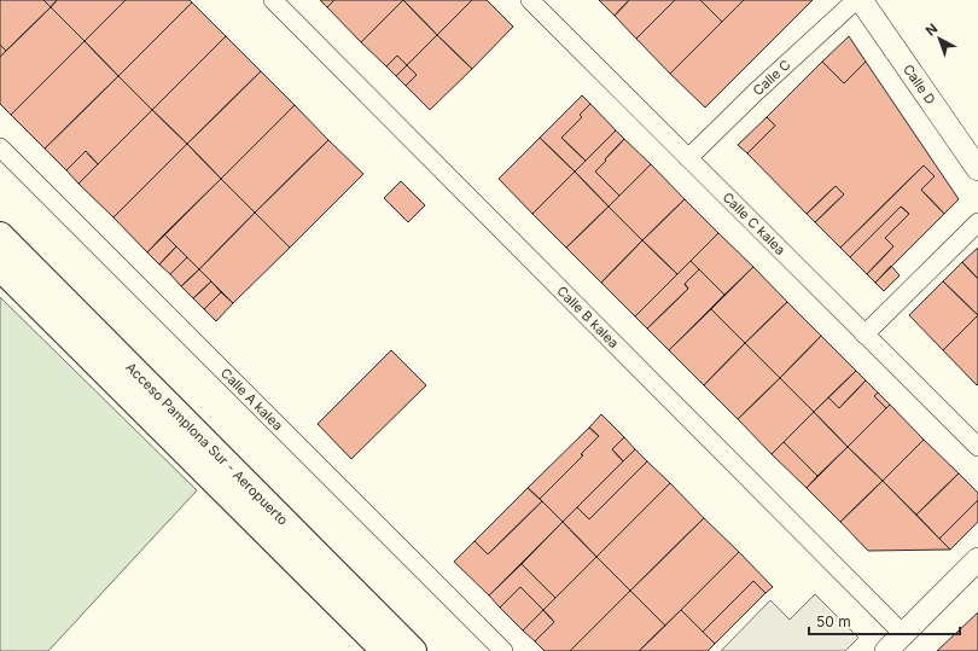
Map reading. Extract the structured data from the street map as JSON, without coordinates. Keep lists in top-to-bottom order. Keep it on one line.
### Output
{"streets":{"highway":["Acceso Pamplona Sur - Aeropuerto"],"street":["Calle C","Calle D","Calle C kalea","Calle B kalea","Calle A kalea"]},"crossings":[["Calle C","Calle C kalea"]],"scale_bar":"50 m","north":"top left"}
